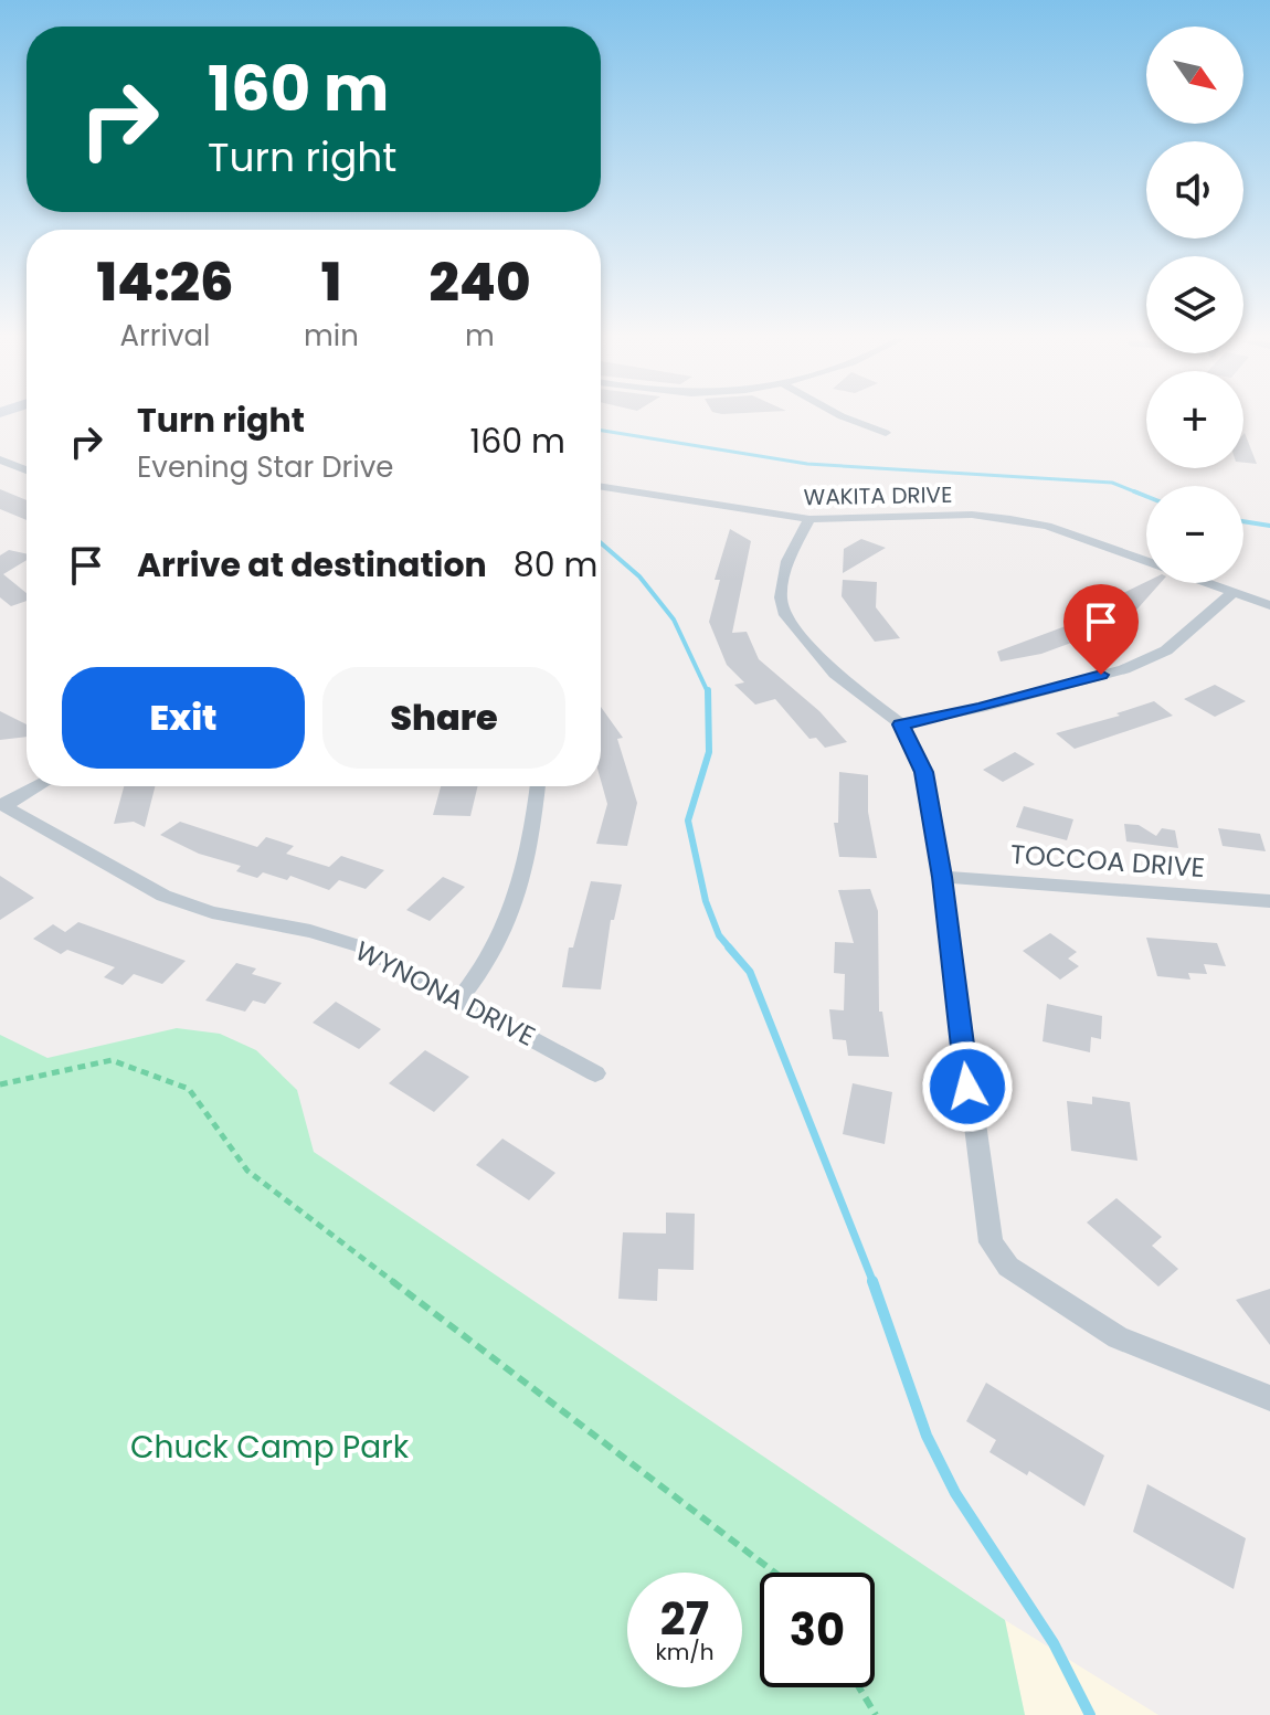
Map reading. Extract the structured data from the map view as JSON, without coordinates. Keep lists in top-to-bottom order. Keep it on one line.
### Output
{"streets":{"street":["WAKITA DRIVE","TOCCOA DRIVE","WYNONA DRIVE"]},"parks":["Chuck Camp Park"],"north":"bottom right","page":{"map_buttons":["+","−"],"turn":["160 m","Turn right"],"eta":["14:26","Arrival","1","min","240","m"],"list":[{"name":"Turn right","note":"Evening Star Drive","value":"160 m"},{"name":"Arrive at destination","value":"80 m"}],"buttons":["Exit","Share"],"speed":"27 km/h","limit":"30"}}
